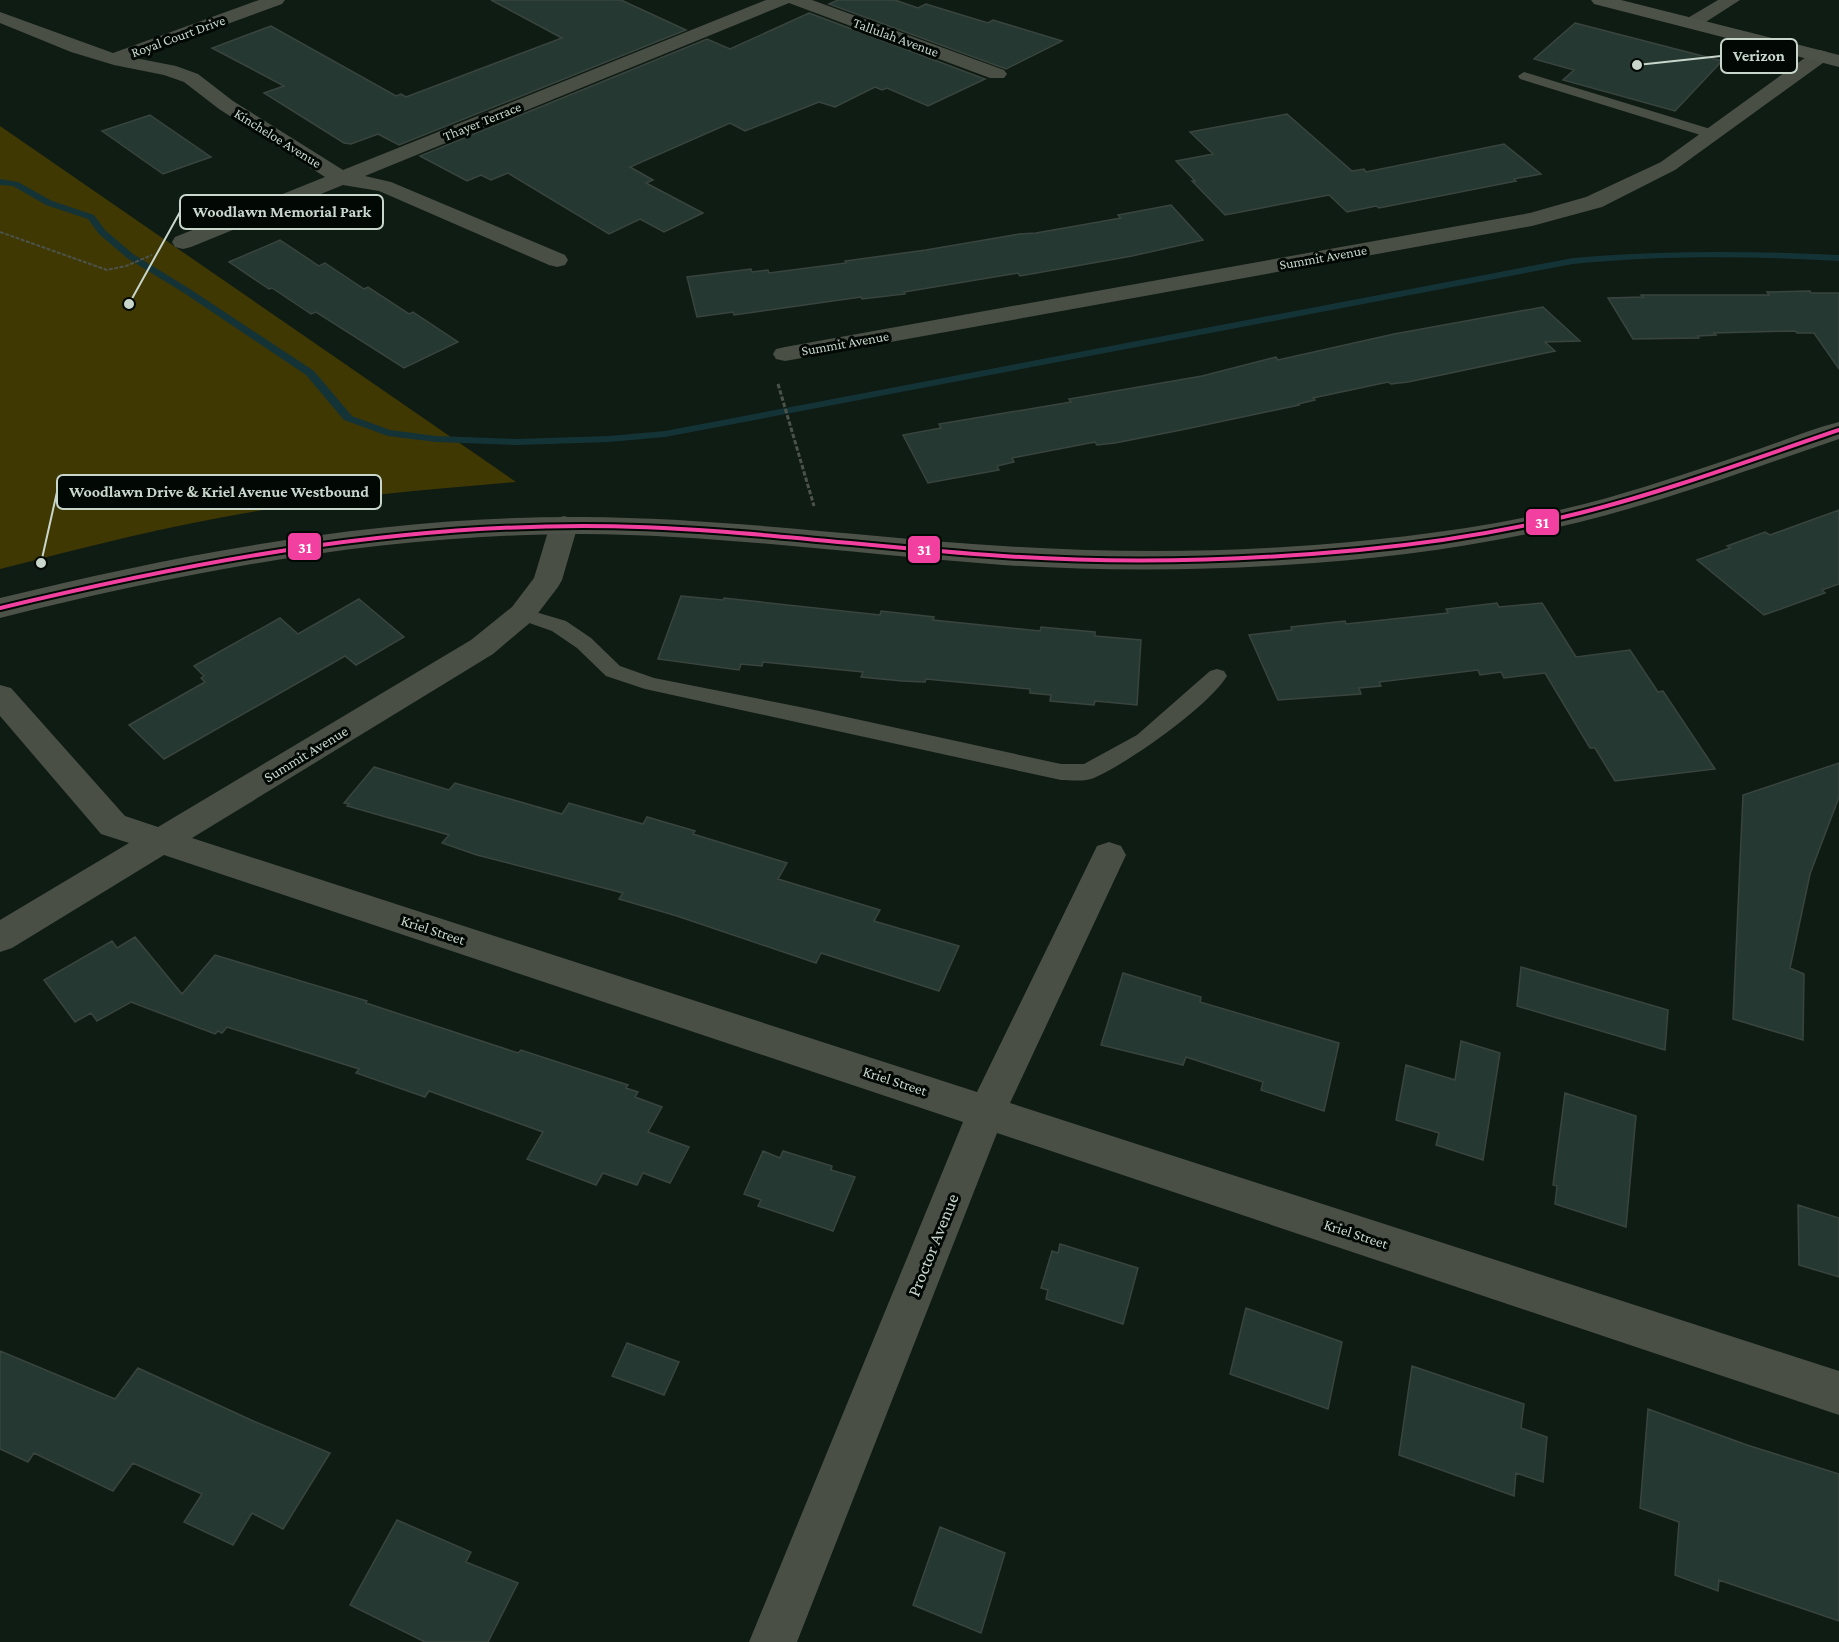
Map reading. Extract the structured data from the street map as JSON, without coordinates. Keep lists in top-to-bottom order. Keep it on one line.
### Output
{"streets":{"street":["Royal Court Drive","Tallulah Avenue","Thayer Terrace","Kincheloe Avenue","Summit Avenue","Kriel Street","Proctor Avenue"]},"crossings":[["Royal Court Drive","Kincheloe Avenue"],["Thayer Terrace","Kincheloe Avenue"],["Summit Avenue","Kriel Street"],["Kriel Street","Proctor Avenue"]],"places":["Verizon","Woodlawn Memorial Park","Woodlawn Drive & Kriel Avenue Westbound"],"lines":["transit line 31"]}
